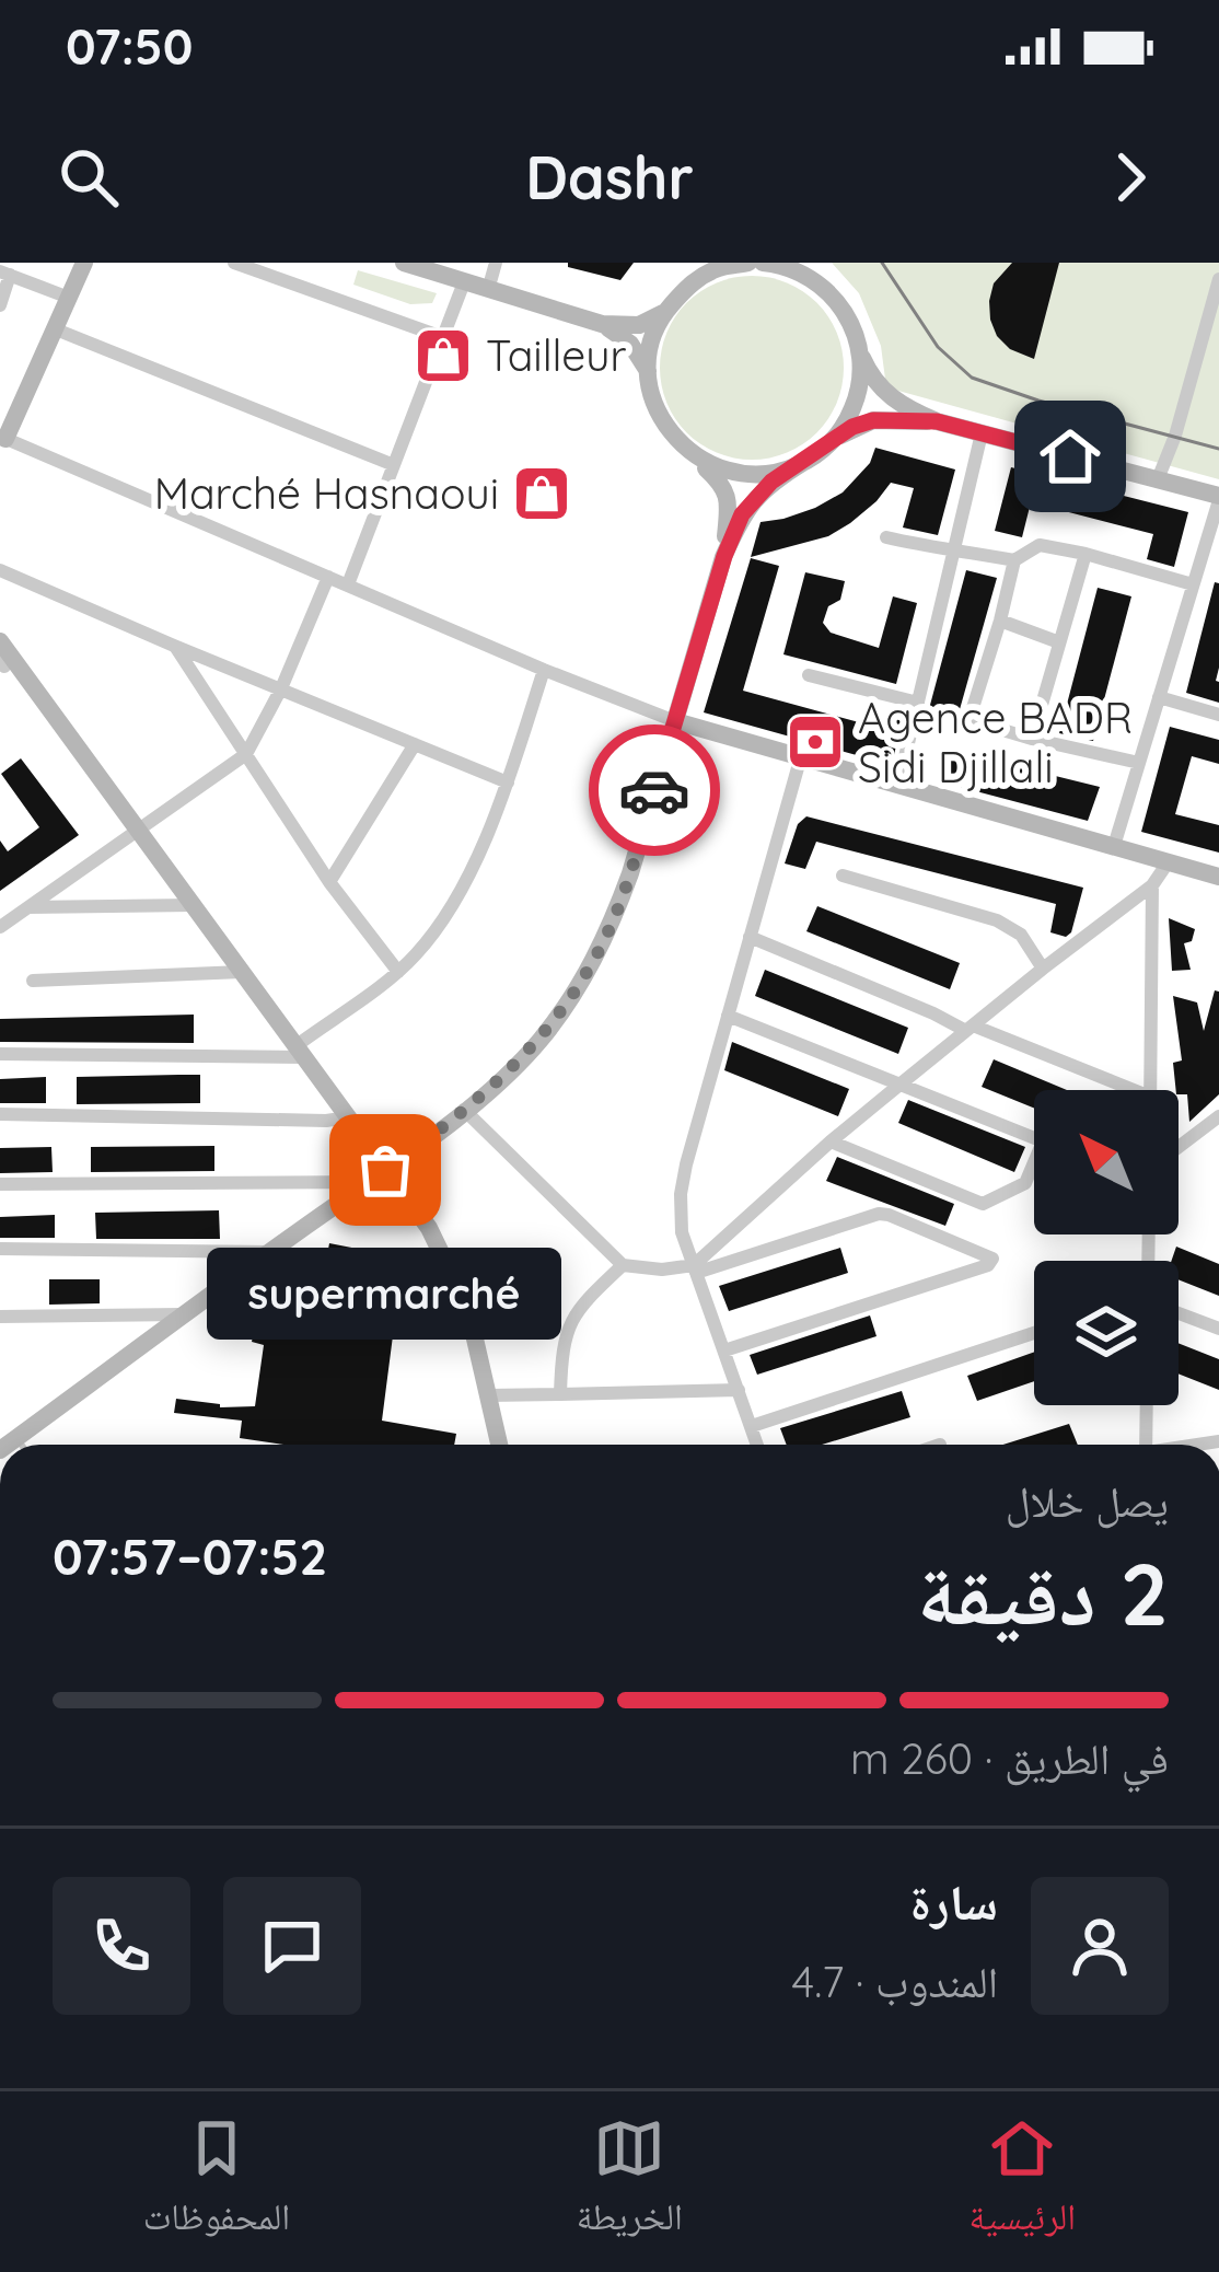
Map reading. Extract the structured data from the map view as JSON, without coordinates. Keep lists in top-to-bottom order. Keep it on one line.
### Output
{"places":{"shop":["Tailleur","Marché Hasnaoui"],"bank":["Agence BADR Sidi Djillali"],"other":["supermarché"]},"north":"top left","page":{"status":"07:50","header":"Dashr","bubble":"supermarché","heading":["2 دقيقة","يصل خلال","07:52–07:57"],"panel":["سارة","المندوب · 4.7"],"bar":"في الطريق · 260 m","tabs":["الرئيسية","الخريطة","المحفوظات"]}}
